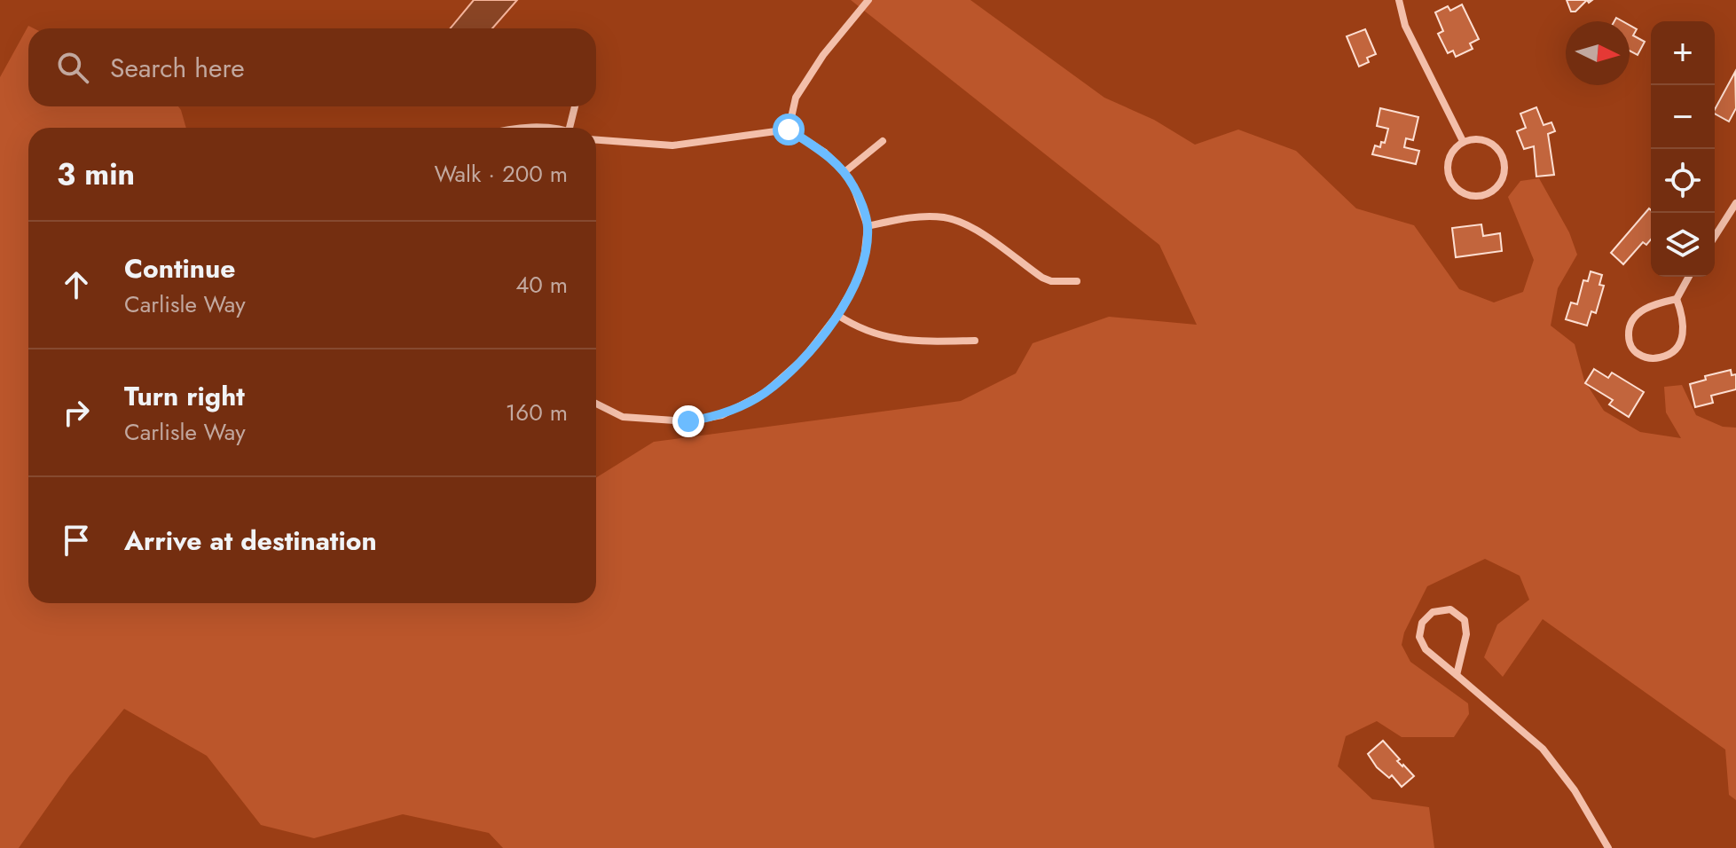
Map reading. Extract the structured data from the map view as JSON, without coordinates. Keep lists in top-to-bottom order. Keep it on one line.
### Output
{"north":"right","page":{"map_buttons":["+","−"],"search":"Search here","heading":["3 min","Walk · 200 m"],"list":[["Continue","Carlisle Way","40 m"],["Turn right","Carlisle Way","160 m"],"Arrive at destination"]}}
